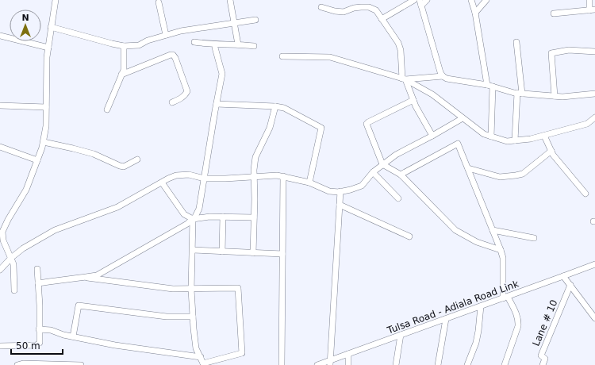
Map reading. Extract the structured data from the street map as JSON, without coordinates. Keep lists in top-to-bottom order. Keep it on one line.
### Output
{"streets":{"street":["Tulsa Road - Adiala Road Link","Lane # 10"]},"scale_bar":"50 m","north":"top"}
